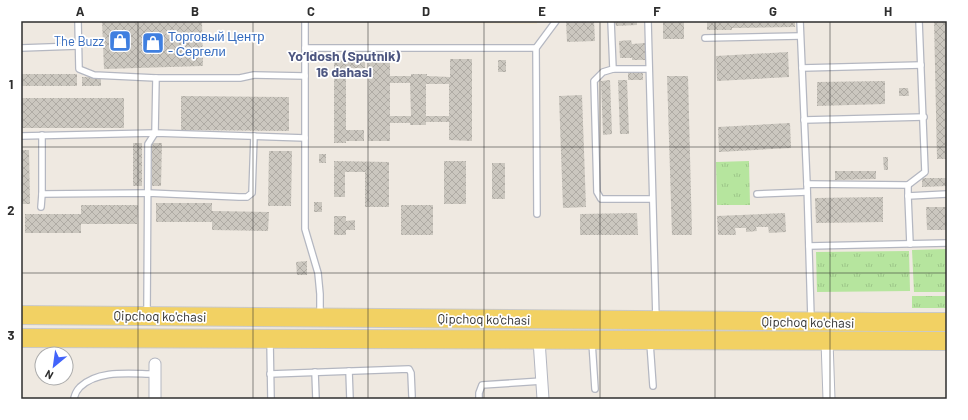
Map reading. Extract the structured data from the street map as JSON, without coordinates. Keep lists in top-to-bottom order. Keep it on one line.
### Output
{"streets":{"main road":["Qipchoq ko'chasi"]},"districts":["Yo‘ldosh (Sputnik) 16 dahasi"],"places":{"shop":["The Buzz","Торговый Центр - Сергели"]},"north":"bottom left","grid":{"columns":["A","B","C","D","E","F","G","H"],"rows":["1","2","3"]}}
